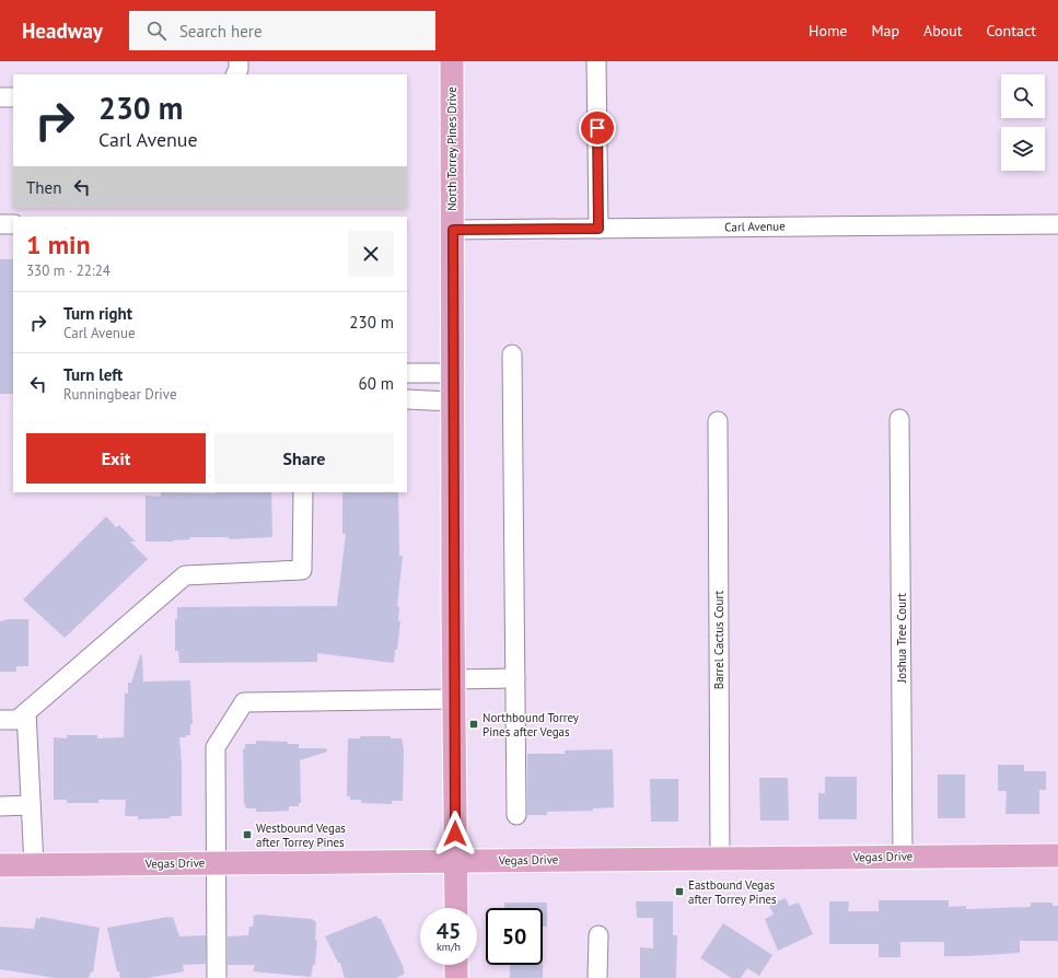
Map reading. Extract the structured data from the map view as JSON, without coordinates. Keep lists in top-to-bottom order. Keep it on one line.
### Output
{"streets":{"main road":["North Torrey Pines Drive","Vegas Drive"],"street":["Carl Avenue","Joshua Tree Court","Barrel Cactus Court"]},"crossings":[["North Torrey Pines Drive","Carl Avenue"],["North Torrey Pines Drive","Vegas Drive"],["Joshua Tree Court","Vegas Drive"],["Barrel Cactus Court","Vegas Drive"]],"places":{"transit":["Northbound Torrey Pines after Vegas","Westbound Vegas after Torrey Pines","Eastbound Vegas after Torrey Pines"]},"page":{"header":"Headway","search":"Search here","nav":["Home","Map","About","Contact"],"turn":["230 m","Carl Avenue"],"then":"Then","heading":["1 min","330 m · 22:24"],"list":[{"name":"Turn right","note":"Carl Avenue","value":"230 m"},{"name":"Turn left","note":"Runningbear Drive","value":"60 m"}],"buttons":["Exit","Share"],"speed":"45 km/h","limit":"50"}}
